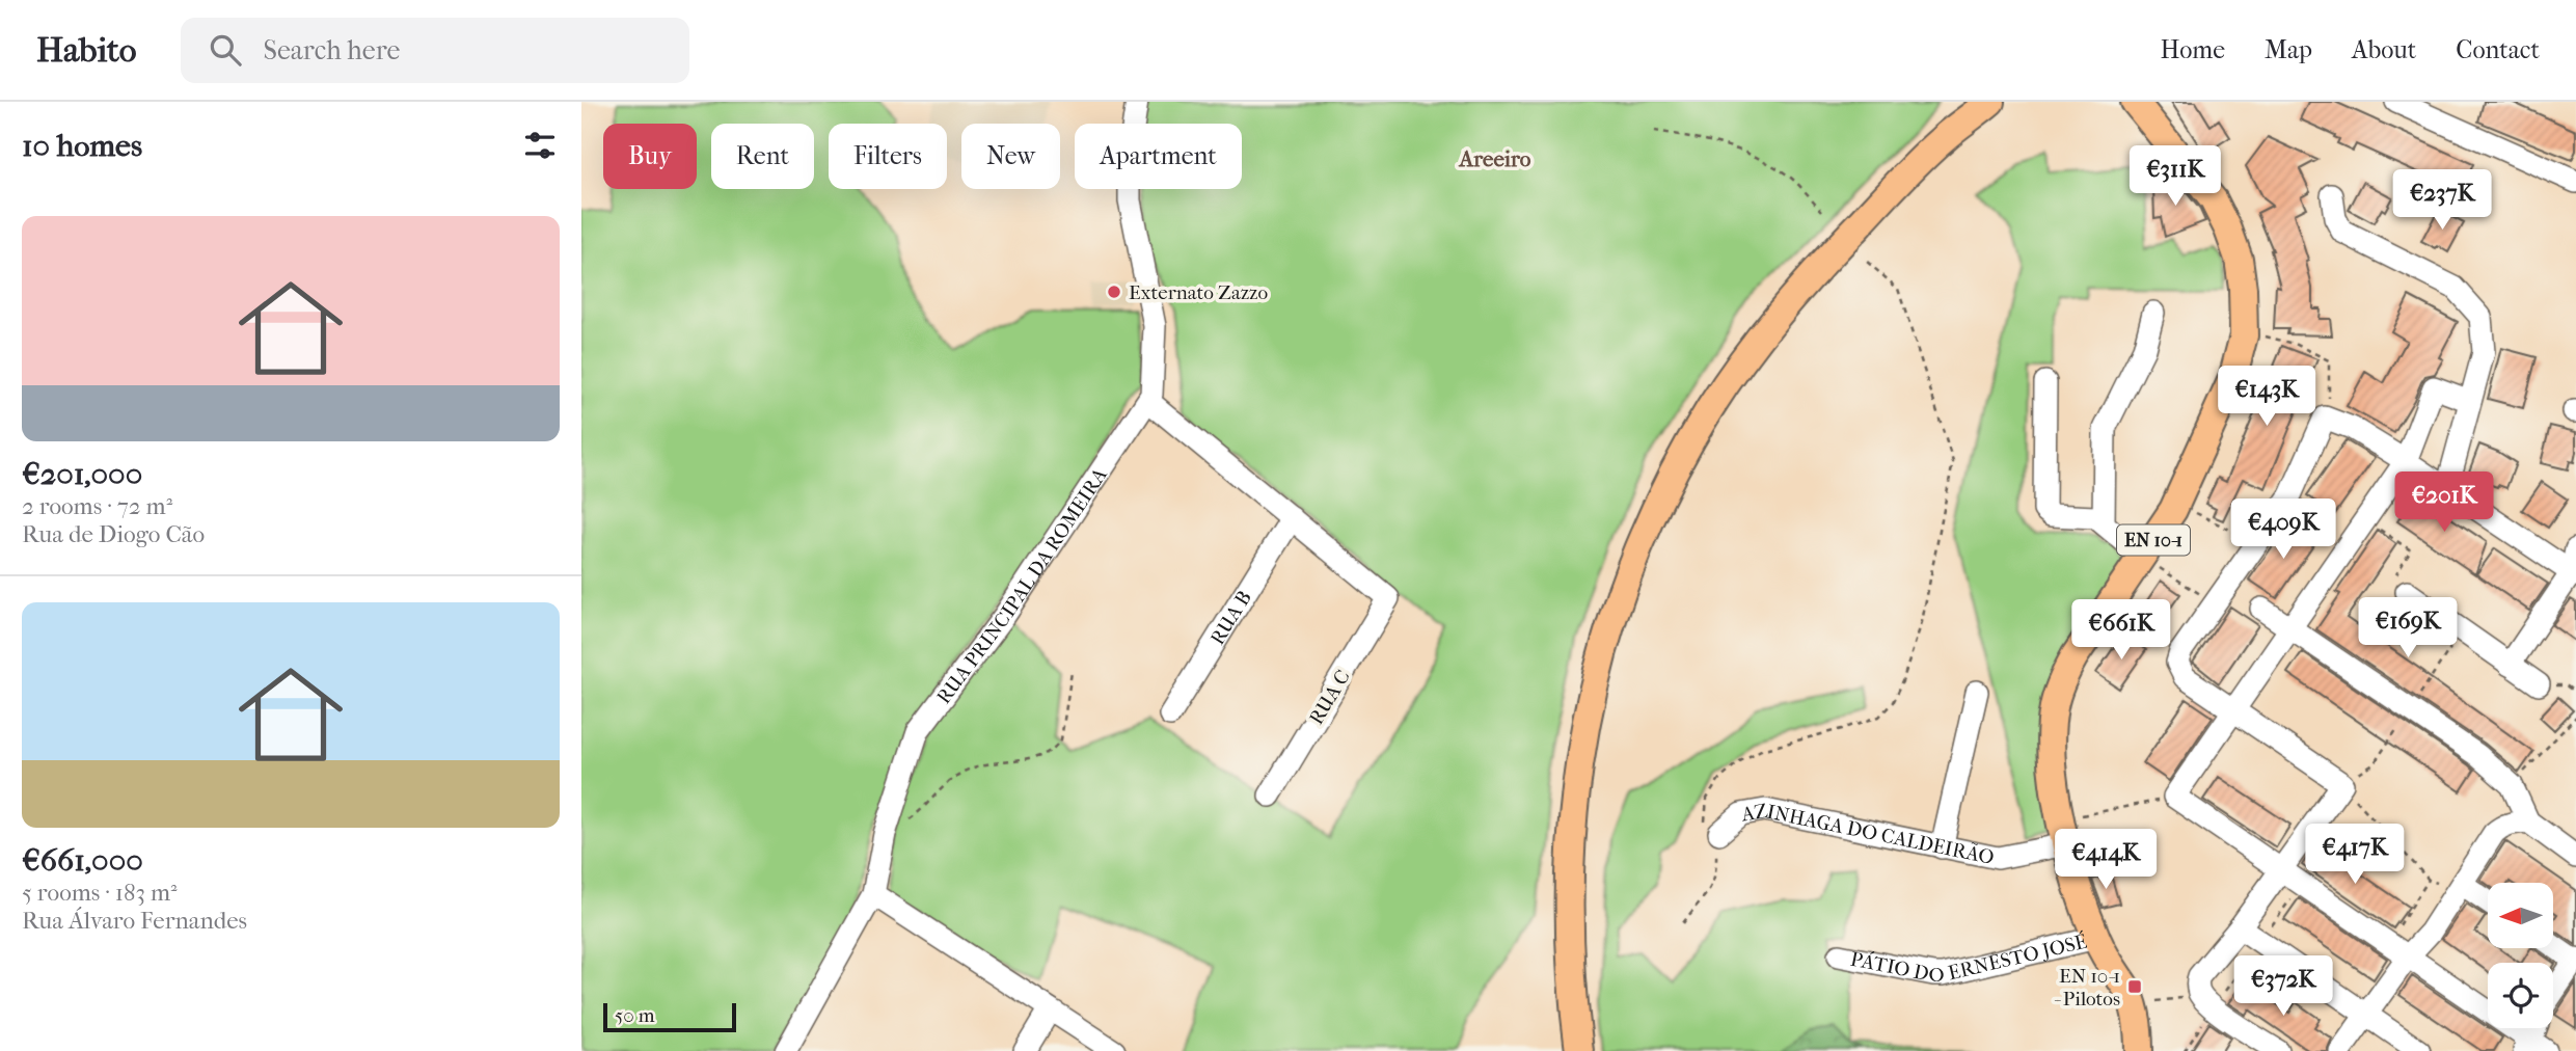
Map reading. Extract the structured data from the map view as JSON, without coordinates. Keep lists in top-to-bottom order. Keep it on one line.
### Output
{"streets":{"main road":["EN 10-1"],"street":["RUA PRINCIPAL DA ROMEIRA","RUA B","RUA C","AZINHAGA DO CALDEIRÃO","PÁTIO DO ERNESTO JOSÉ"]},"crossings":[["EN 10-1","AZINHAGA DO CALDEIRÃO"],["EN 10-1","PÁTIO DO ERNESTO JOSÉ"],["RUA B","RUA C"]],"districts":["Areeiro"],"places":{"other":["Externato Zazzo"],"transit":["EN 10-1 - Pilotos"]},"scale_bar":"50 m","north":"left","page":{"header":"Habito","search":"Search here","nav":["Home","Map","About","Contact"],"heading":"10 homes","chip":["Buy","Rent","Filters","New","Apartment"],"price":["€311K","€237K","€143K","€201K","€409K","€169K","€661K","€417K","€414K","€372K"],"list":[{"name":"€201,000","note":"2 rooms · 72 m² · Rua de Diogo Cão"},{"name":"€661,000","note":"5 rooms · 183 m² · Rua Álvaro Fernandes"}],"scale":"50 m"}}
